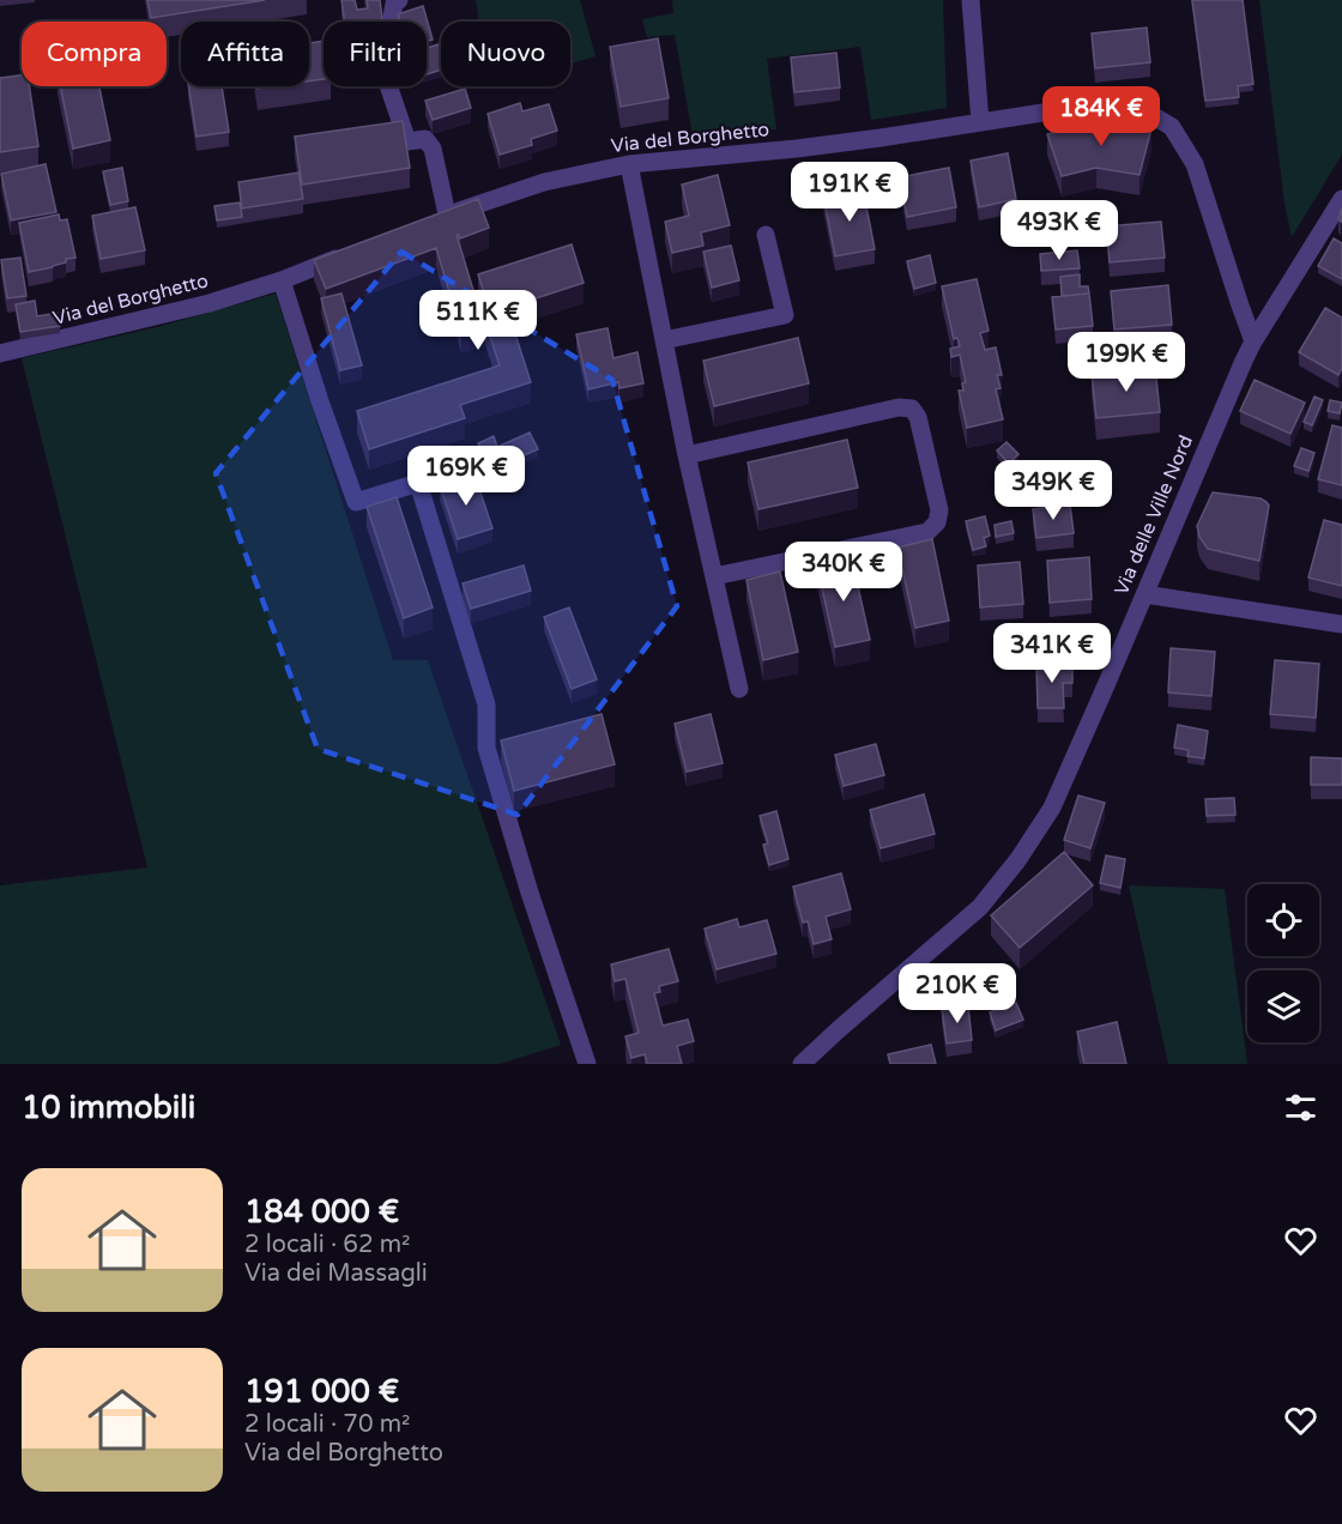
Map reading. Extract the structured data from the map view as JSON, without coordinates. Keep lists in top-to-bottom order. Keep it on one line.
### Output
{"streets":{"street":["Via del Borghetto","Via delle Ville Nord"]},"crossings":[["Via del Borghetto","Via delle Ville Nord"]],"page":{"chip":["Compra","Affitta","Filtri","Nuovo"],"price":["184K €","191K €","493K €","511K €","199K €","169K €","349K €","340K €","341K €","210K €"],"heading":"10 immobili","list":[{"name":"184 000 €","note":"2 locali · 62 m² · Via dei Massagli"},{"name":"191 000 €","note":"2 locali · 70 m² · Via del Borghetto"}]}}
